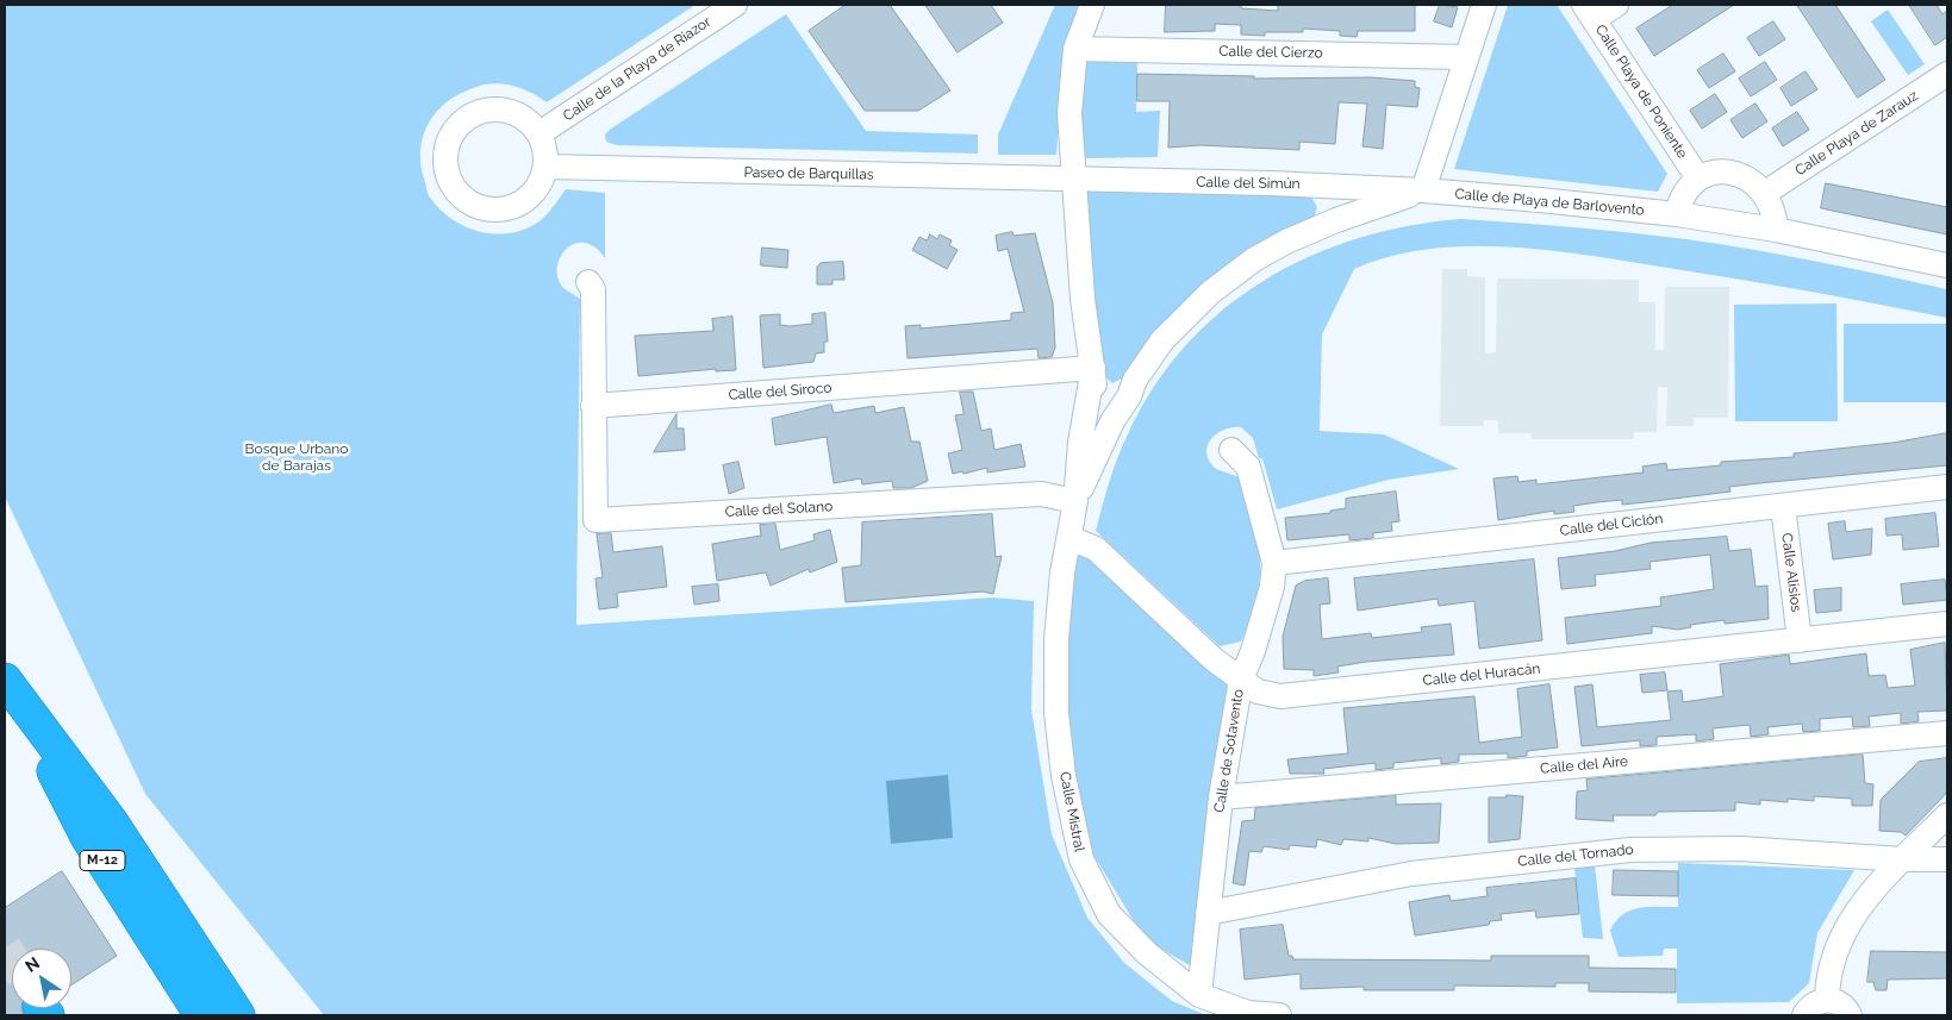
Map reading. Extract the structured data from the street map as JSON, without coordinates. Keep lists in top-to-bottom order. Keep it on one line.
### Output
{"streets":{"highway":["M-12"],"street":["Calle del Cierzo","Calle de la Playa de Riazor","Calle Playa de Poniente","Calle Playa de Zarauz","Paseo de Barquillas","Calle del Simún","Calle de Playa de Barlovento","Calle del Siroco","Calle del Solano","Calle del Ciclón","Calle Alisios","Calle del Huracán","Calle de Sotavento","Calle del Aire","Calle Mistral","Calle del Tornado"]},"crossings":[["Calle de la Playa de Riazor","Paseo de Barquillas"],["Paseo de Barquillas","Calle del Simún"],["Calle del Simún","Calle de Playa de Barlovento"],["Calle del Siroco","Calle del Solano"],["Calle del Solano","Calle Mistral"],["Calle del Ciclón","Calle Alisios"],["Calle del Ciclón","Calle de Sotavento"],["Calle Alisios","Calle del Huracán"],["Calle del Huracán","Calle de Sotavento"],["Calle del Huracán","Calle Mistral"],["Calle de Sotavento","Calle del Aire"],["Calle de Sotavento","Calle Mistral"],["Calle de Sotavento","Calle del Tornado"]],"parks":["Bosque Urbano de Barajas"],"north":"top left"}
